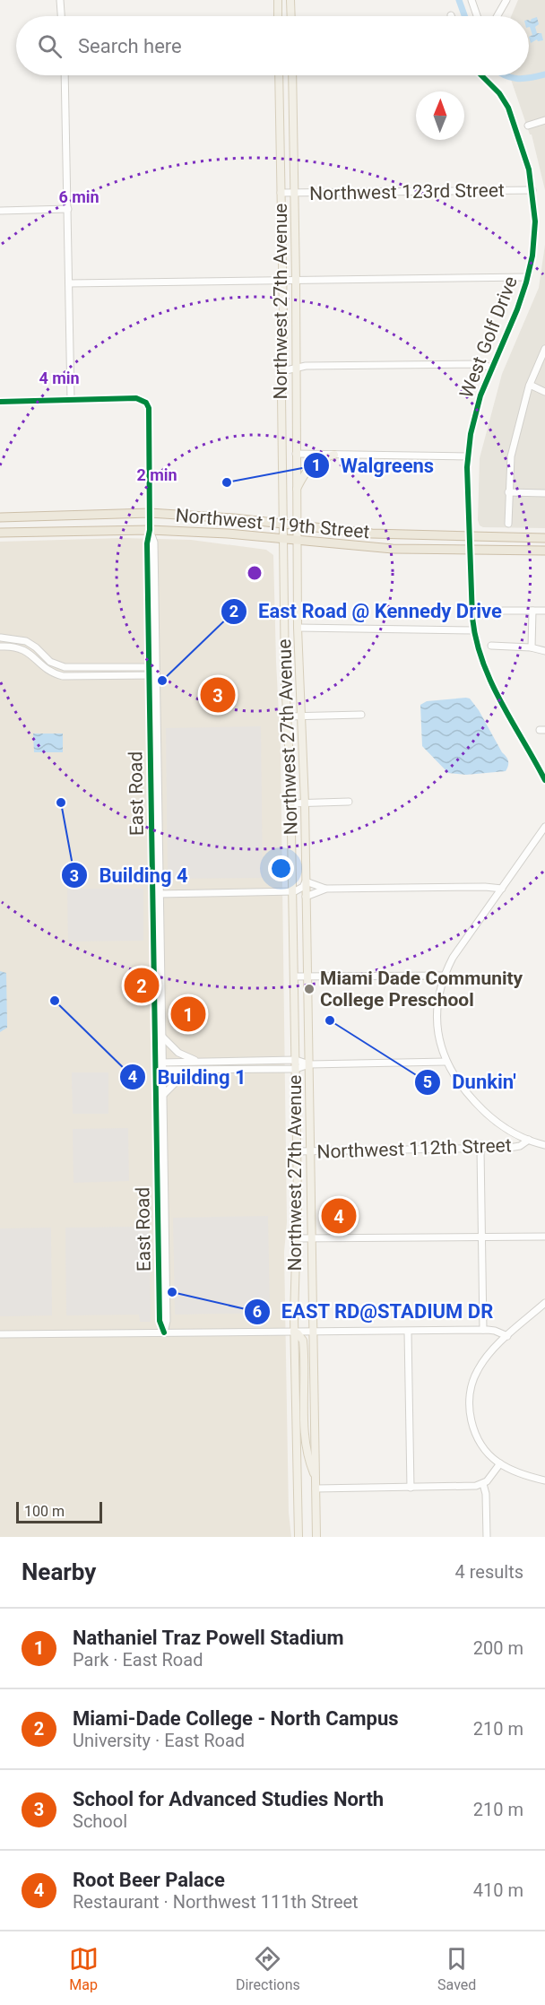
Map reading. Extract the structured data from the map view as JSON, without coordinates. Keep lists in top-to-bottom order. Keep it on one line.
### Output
{"streets":{"highway":["Northwest 119th Street"],"main road":["Northwest 27th Avenue"],"street":["Northwest 123rd Street","West Golf Drive","East Road","Northwest 112th Street"]},"crossings":[["Northwest 123rd Street","Northwest 27th Avenue"],["Northwest 123rd Street","West Golf Drive"],["Northwest 27th Avenue","Northwest 119th Street"],["Northwest 27th Avenue","Northwest 112th Street"],["West Golf Drive","Northwest 119th Street"],["Northwest 119th Street","East Road"]],"places":["Walgreens","East Road @ Kennedy Drive","Building 4","Miami Dade Community College Preschool","Building 1","Dunkin'","EAST RD@STADIUM DR"],"scale_bar":"100 m","north":"top","page":{"search":"Search here","pins":["3","2","1","4"],"scale":"100 m","heading":["Nearby","4 results"],"list":[{"mark":"1","name":"Nathaniel Traz Powell Stadium","note":"Park · East Road","value":"200 m"},{"mark":"2","name":"Miami-Dade College - North Campus","note":"University · East Road","value":"210 m"},{"mark":"3","name":"School for Advanced Studies North","note":"School","value":"210 m"},{"mark":"4","name":"Root Beer Palace","note":"Restaurant · Northwest 111th Street","value":"410 m"}],"nav":["Map","Directions","Saved"]},"rings":["6 min","4 min","2 min"]}
